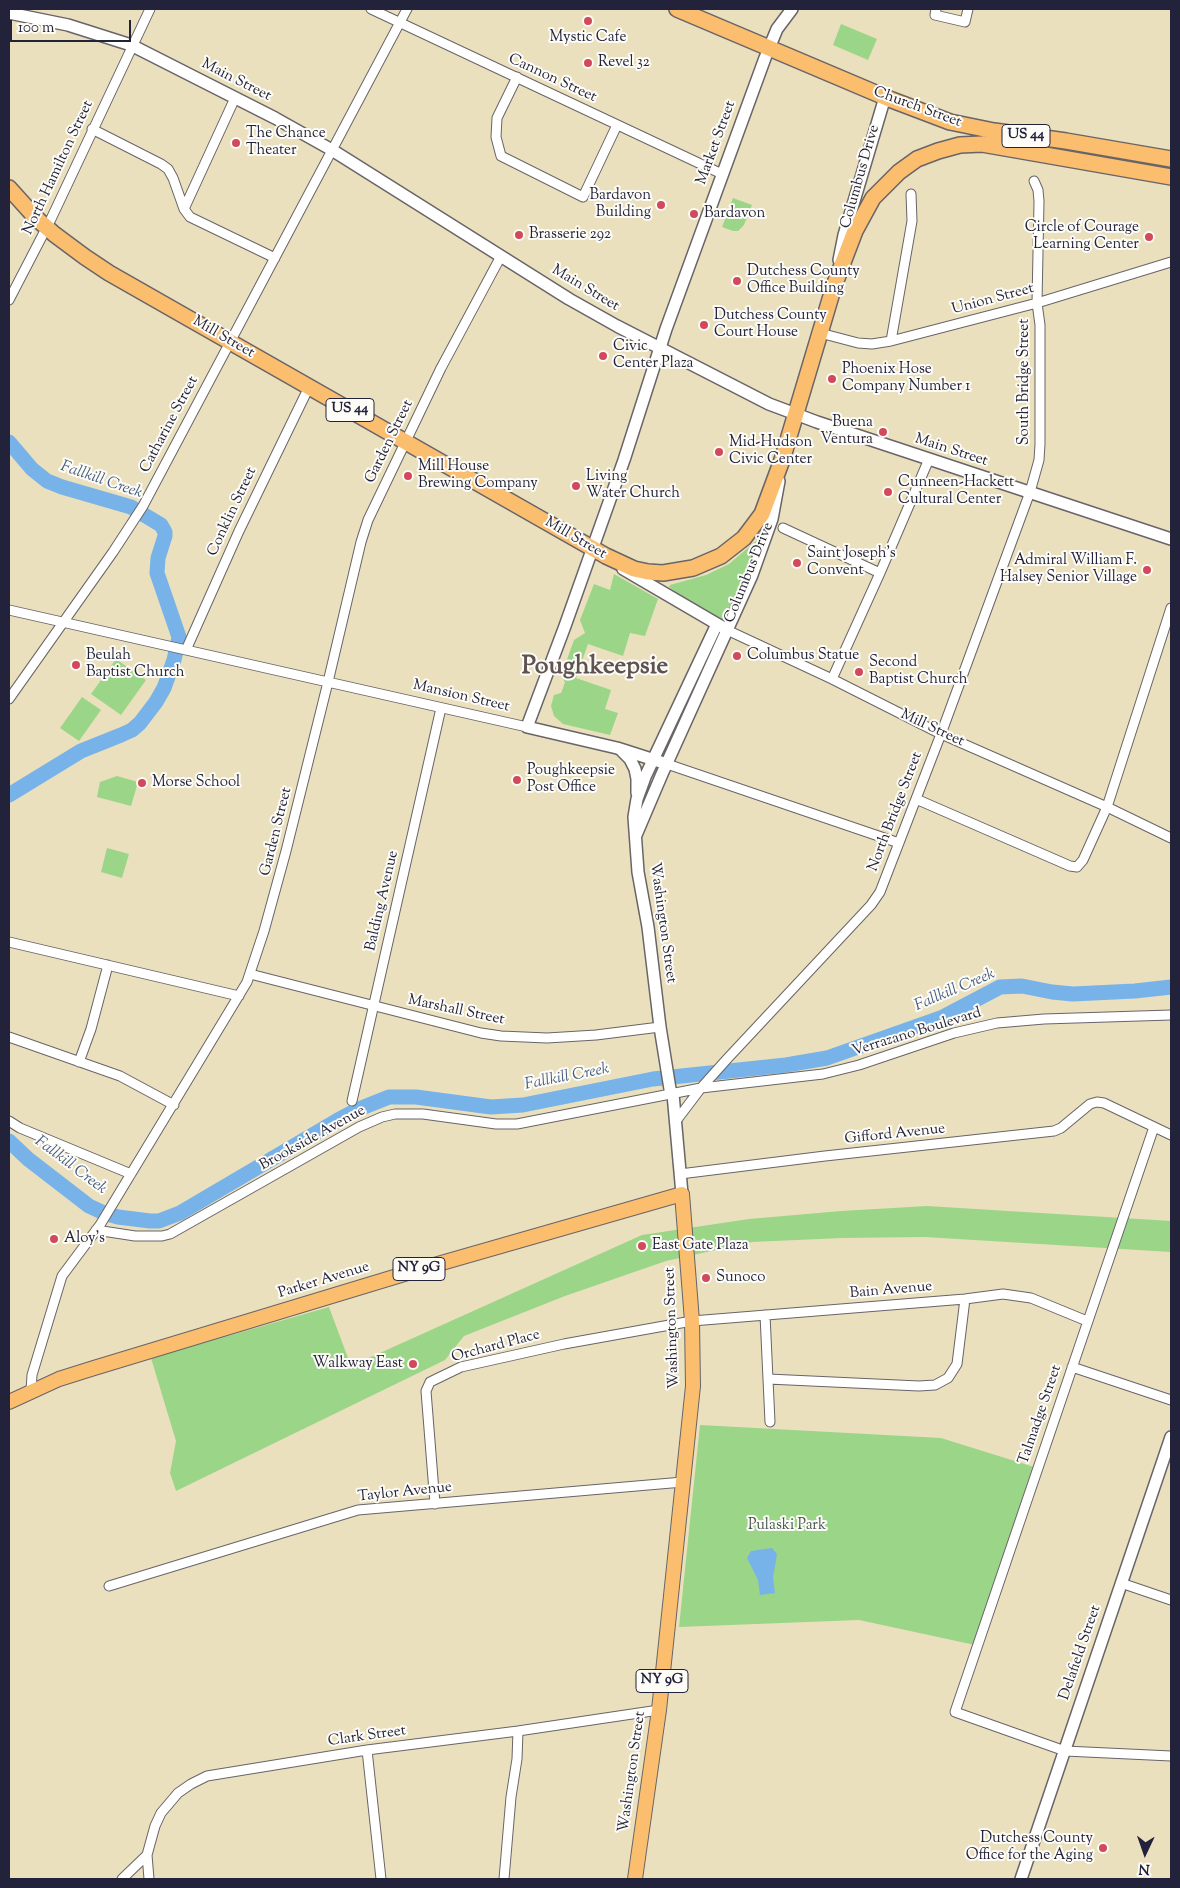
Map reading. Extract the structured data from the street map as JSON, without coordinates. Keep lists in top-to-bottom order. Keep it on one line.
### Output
{"streets":{"highway":["Church Street","US 44","Columbus Drive","Mill Street"],"main road":["Washington Street","NY 9G","Parker Avenue"],"street":["Cannon Street","Main Street","Market Street","North Hamilton Street","Union Street","South Bridge Street","Catharine Street","Garden Street","Conklin Street","Mansion Street","North Bridge Street","Balding Avenue","Marshall Street","Verrazano Boulevard","Gifford Avenue","Brookside Avenue","Bain Avenue","Orchard Place","Talmadge Street","Taylor Avenue","Delafield Street","Clark Street"]},"crossings":[["Cannon Street","Market Street"],["Cannon Street","Catharine Street"],["Main Street","Market Street"],["Main Street","North Hamilton Street"],["Main Street","Columbus Drive"],["Main Street","South Bridge Street"],["Main Street","Catharine Street"],["Main Street","Garden Street"],["Main Street","North Bridge Street"],["Church Street","Market Street"],["Church Street","Columbus Drive"],["US 44","Columbus Drive"],["US 44","Mill Street"],["North Hamilton Street","Mill Street"],["Columbus Drive","Union Street"],["Columbus Drive","Mill Street"],["Columbus Drive","Mansion Street"],["Columbus Drive","Washington Street"],["Union Street","South Bridge Street"],["Mill Street","Catharine Street"],["Mill Street","Garden Street"],["Mill Street","Conklin Street"],["Mill Street","North Bridge Street"],["South Bridge Street","North Bridge Street"],["Catharine Street","Mansion Street"],["Garden Street","Mansion Street"],["Garden Street","Marshall Street"],["Garden Street","Brookside Avenue"],["Garden Street","Parker Avenue"],["Conklin Street","Mansion Street"],["Mansion Street","North Bridge Street"],["Mansion Street","Balding Avenue"],["Mansion Street","Washington Street"],["North Bridge Street","Washington Street"],["North Bridge Street","Verrazano Boulevard"],["Balding Avenue","Marshall Street"],["Washington Street","Marshall Street"],["Washington Street","Verrazano Boulevard"],["Washington Street","Gifford Avenue"],["Washington Street","Brookside Avenue"],["Washington Street","Parker Avenue"],["Washington Street","Bain Avenue"],["Washington Street","Orchard Place"],["Washington Street","Taylor Avenue"],["Washington Street","Clark Street"],["Verrazano Boulevard","Brookside Avenue"],["Gifford Avenue","Talmadge Street"],["Bain Avenue","Orchard Place"],["Bain Avenue","Talmadge Street"],["Orchard Place","Taylor Avenue"],["Talmadge Street","Delafield Street"]],"districts":["Poughkeepsie"],"water":["Fallkill Creek"],"parks":["Pulaski Park"],"places":["Mystic Cafe","Revel 32","The Chance Theater","Bardavon Building","Bardavon","Brasserie 292","Circle of Courage Learning Center","Dutchess County Office Building","Dutchess County Court House","Civic Center Plaza","Phoenix Hose Company Number 1","Buena Ventura","Mid-Hudson Civic Center","Mill House Brewing Company","Living Water Church","Cunneen-Hackett Cultural Center","Saint Joseph's Convent","Admiral William F. Halsey Senior Village","Columbus Statue","Beulah Baptist Church","Second Baptist Church","Poughkeepsie Post Office","Morse School","Aloy's","East Gate Plaza","Sunoco","Walkway East","Dutchess County Office for the Aging"],"scale_bar":"100 m","north":"bottom"}
